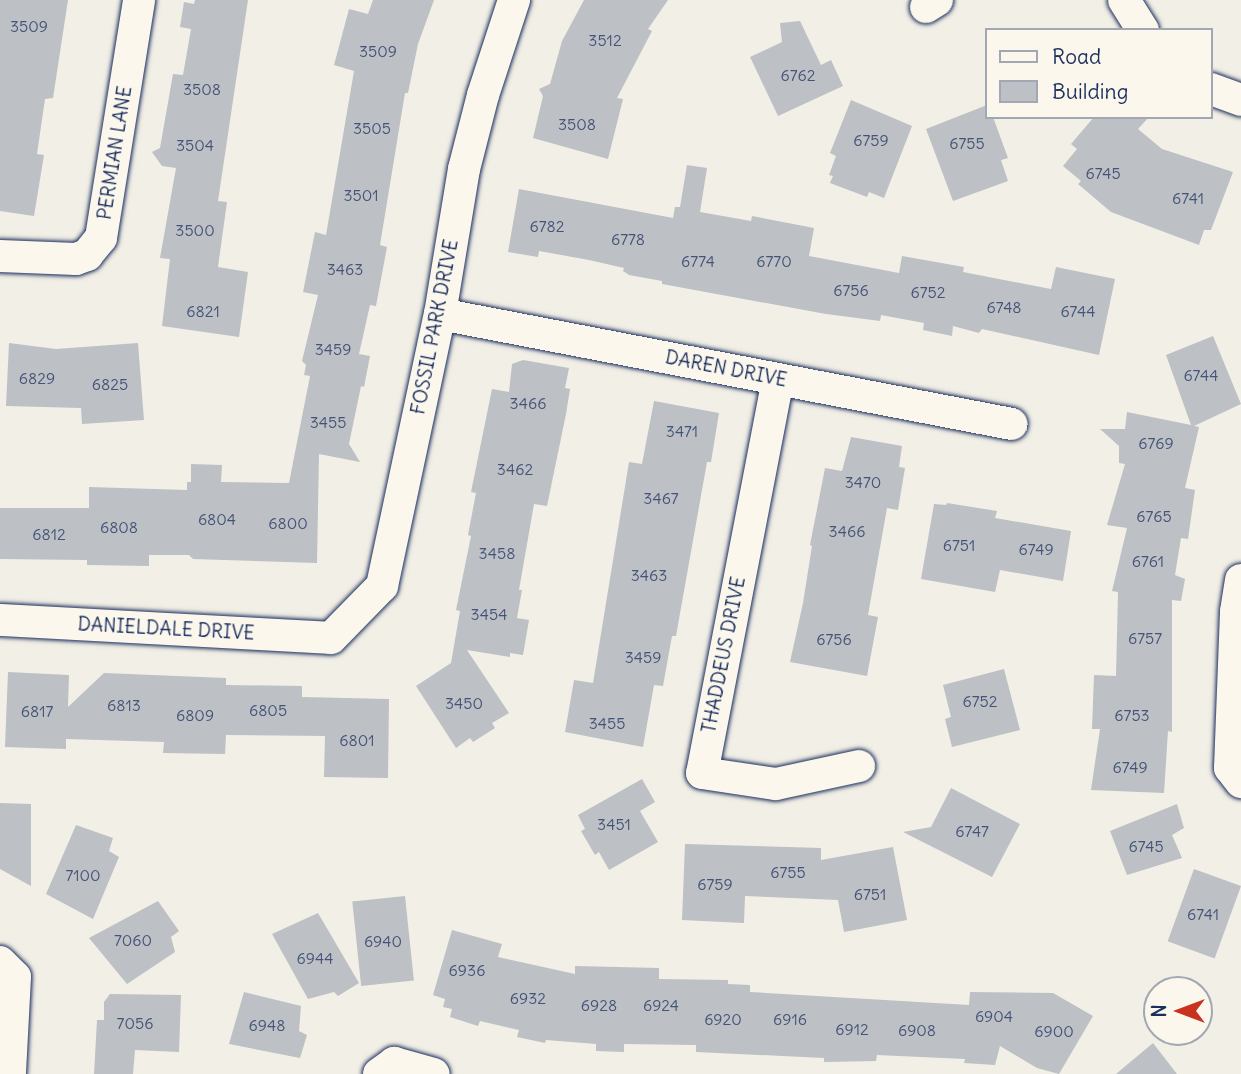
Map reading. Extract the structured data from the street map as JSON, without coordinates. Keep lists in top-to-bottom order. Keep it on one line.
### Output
{"streets":{"street":["PERMIAN LANE","FOSSIL PARK DRIVE","DAREN DRIVE","DANIELDALE DRIVE","THADDEUS DRIVE"]},"crossings":[["FOSSIL PARK DRIVE","DAREN DRIVE"],["FOSSIL PARK DRIVE","DANIELDALE DRIVE"],["DAREN DRIVE","THADDEUS DRIVE"]],"house_numbers":["3509","3512","3509","6762","3508","3508","3505","6759","6755","3504","6745","3501","6741","6782","3500","6778","6774","6770","3463","6756","6752","6748","6821","6744","3459","6744","6829","6825","3466","3455","3471","6769","3462","3470","3467","6765","6804","6800","6808","3466","6812","6751","6749","3458","6761","3463","3454","6757","6756","3459","6752","3450","6813","6805","6817","6809","6753","3455","6801","6749","3451","6747","6745","6755","7100","6759","6751","6741","7060","6940","6944","6936","6932","6928","6924","6904","6920","6916","7056","6948","6912","6908","6900"],"legend":["Road","Building"],"north":"left"}
